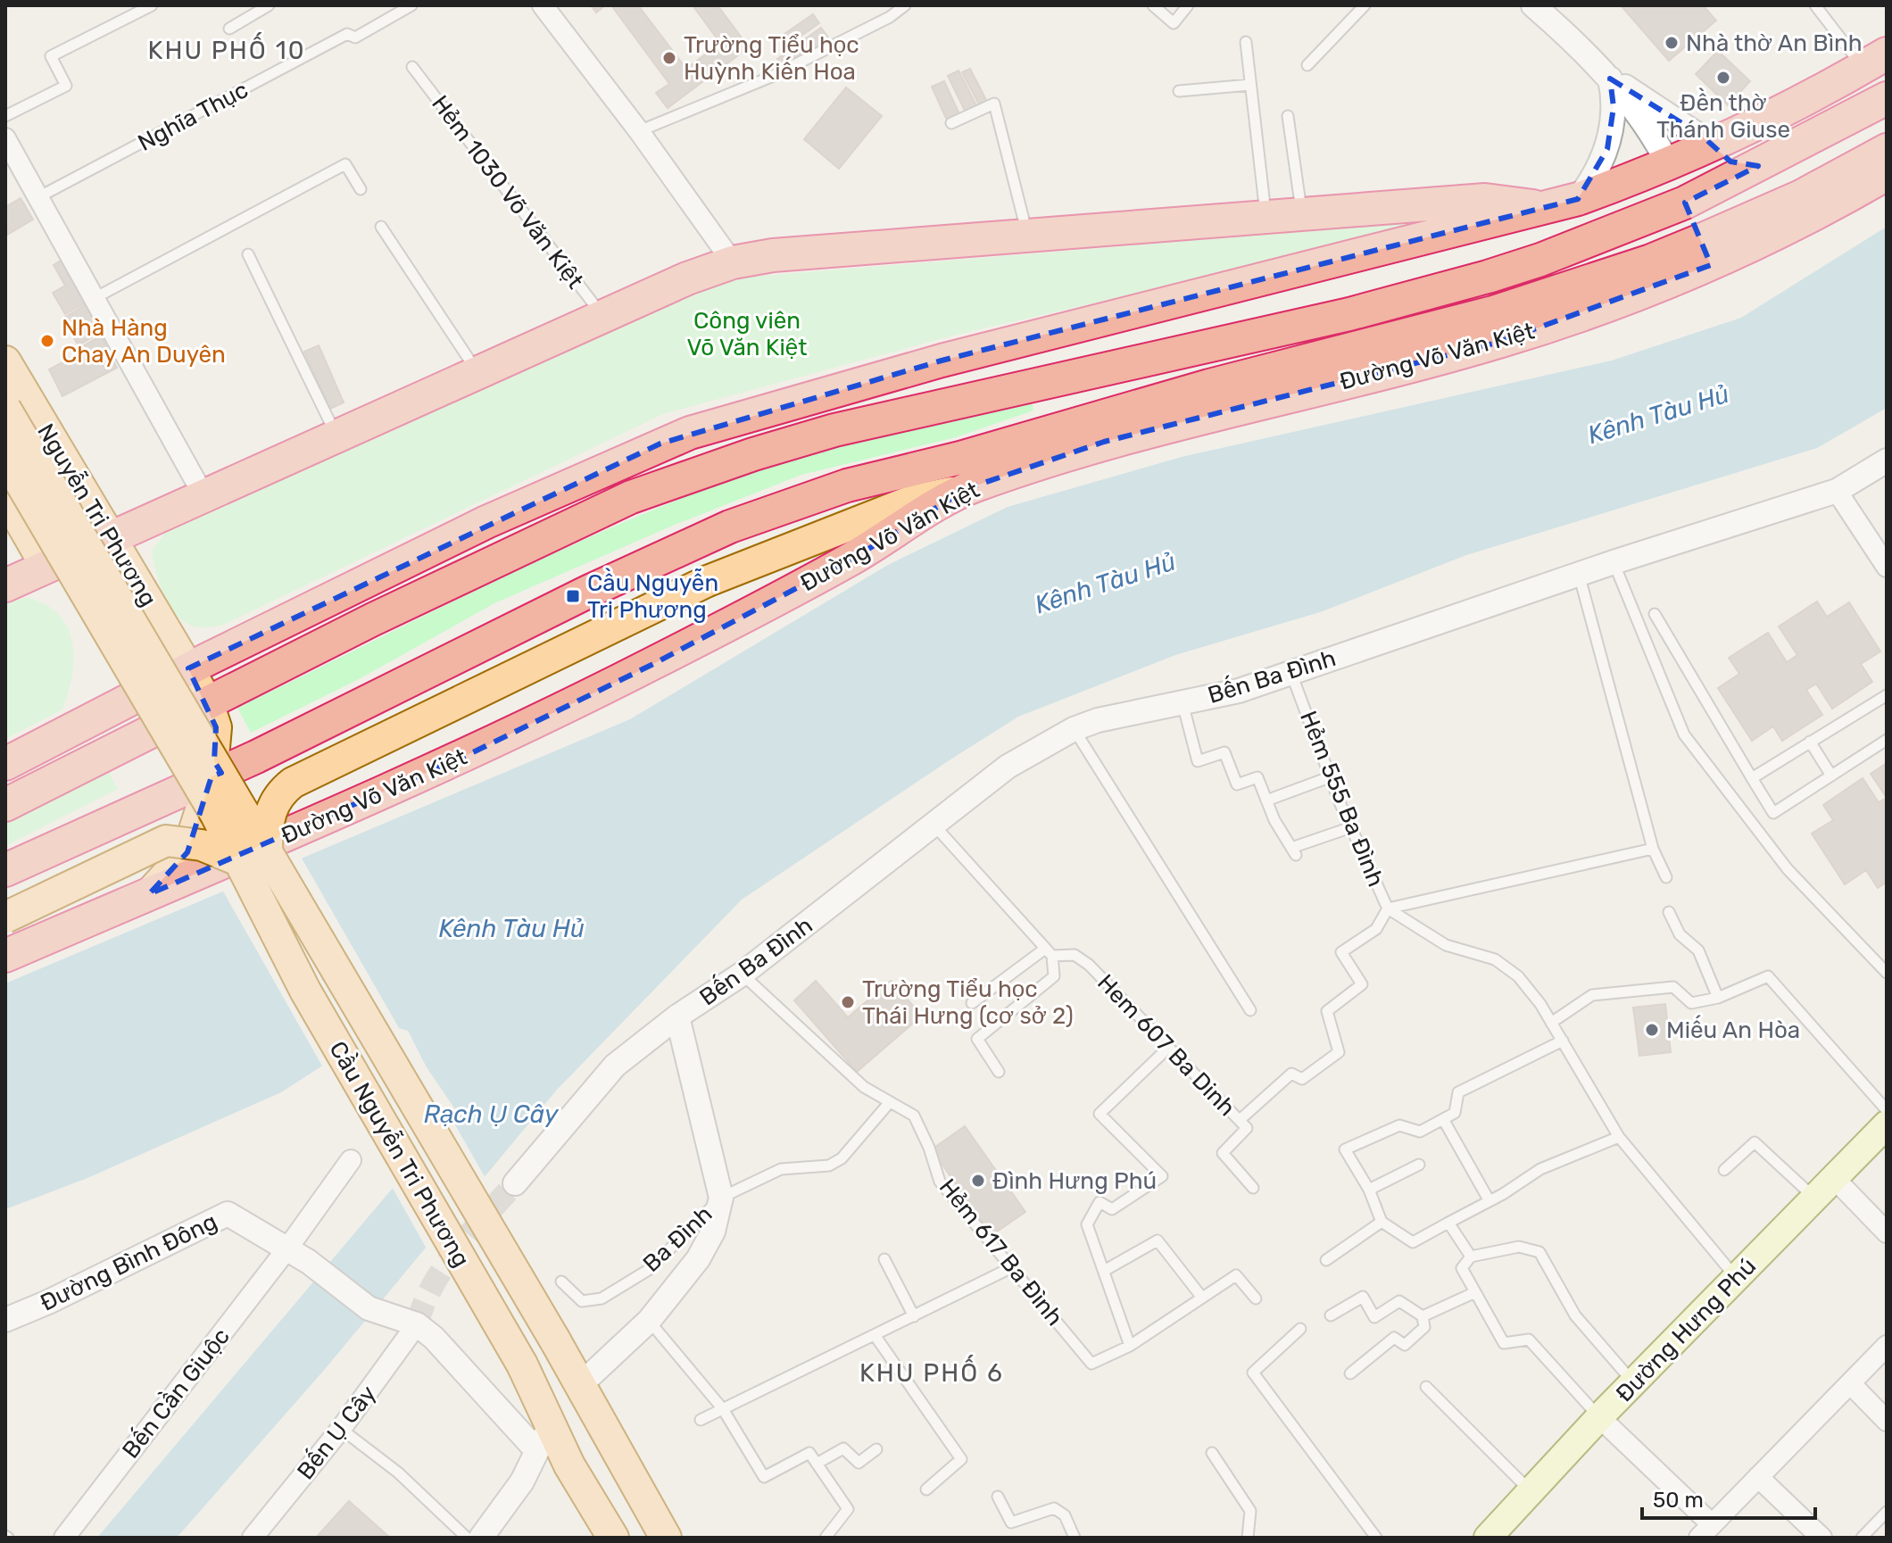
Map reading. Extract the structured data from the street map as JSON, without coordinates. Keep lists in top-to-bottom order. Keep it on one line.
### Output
{"streets":{"highway":["Đường Võ Văn Kiệt"],"main road":["Nguyễn Tri Phương","Cầu Nguyễn Tri Phương","Đường Hưng Phú"],"street":["Bến Ba Đình","Đường Bình Đông","Bến Cần Giuộc","Bến Ụ Cây"],"lane":["Nghĩa Thục","Hẻm 1030 Võ Văn Kiệt","Hẻm 555 Ba Đình","Hem 607 Ba Dinh","Ba Đình","Hẻm 617 Ba Đình"]},"crossings":[["Đường Võ Văn Kiệt","Nguyễn Tri Phương"],["Bến Ba Đình","Hẻm 555 Ba Đình"],["Bến Ba Đình","Hẻm 617 Ba Đình"],["Hẻm 555 Ba Đình","Hem 607 Ba Dinh"],["Đường Bình Đông","Bến Cần Giuộc"]],"districts":["KHU PHỐ 10","KHU PHỐ 6"],"water":["Kênh Tàu Hủ","Rạch Ụ Cây"],"parks":["Công viên Võ Văn Kiệt"],"places":{"other":["Nhà thờ An Bình","Trường Tiểu học Huỳnh Kiến Hoa","Đền thờ Thánh Giuse","Nhà Hàng Chay An Duyên","Trường Tiểu học Thái Hưng (cơ sở 2)","Miếu An Hòa","Đình Hưng Phú"],"transit":["Cầu Nguyễn Tri Phương"]},"scale_bar":"50 m"}
